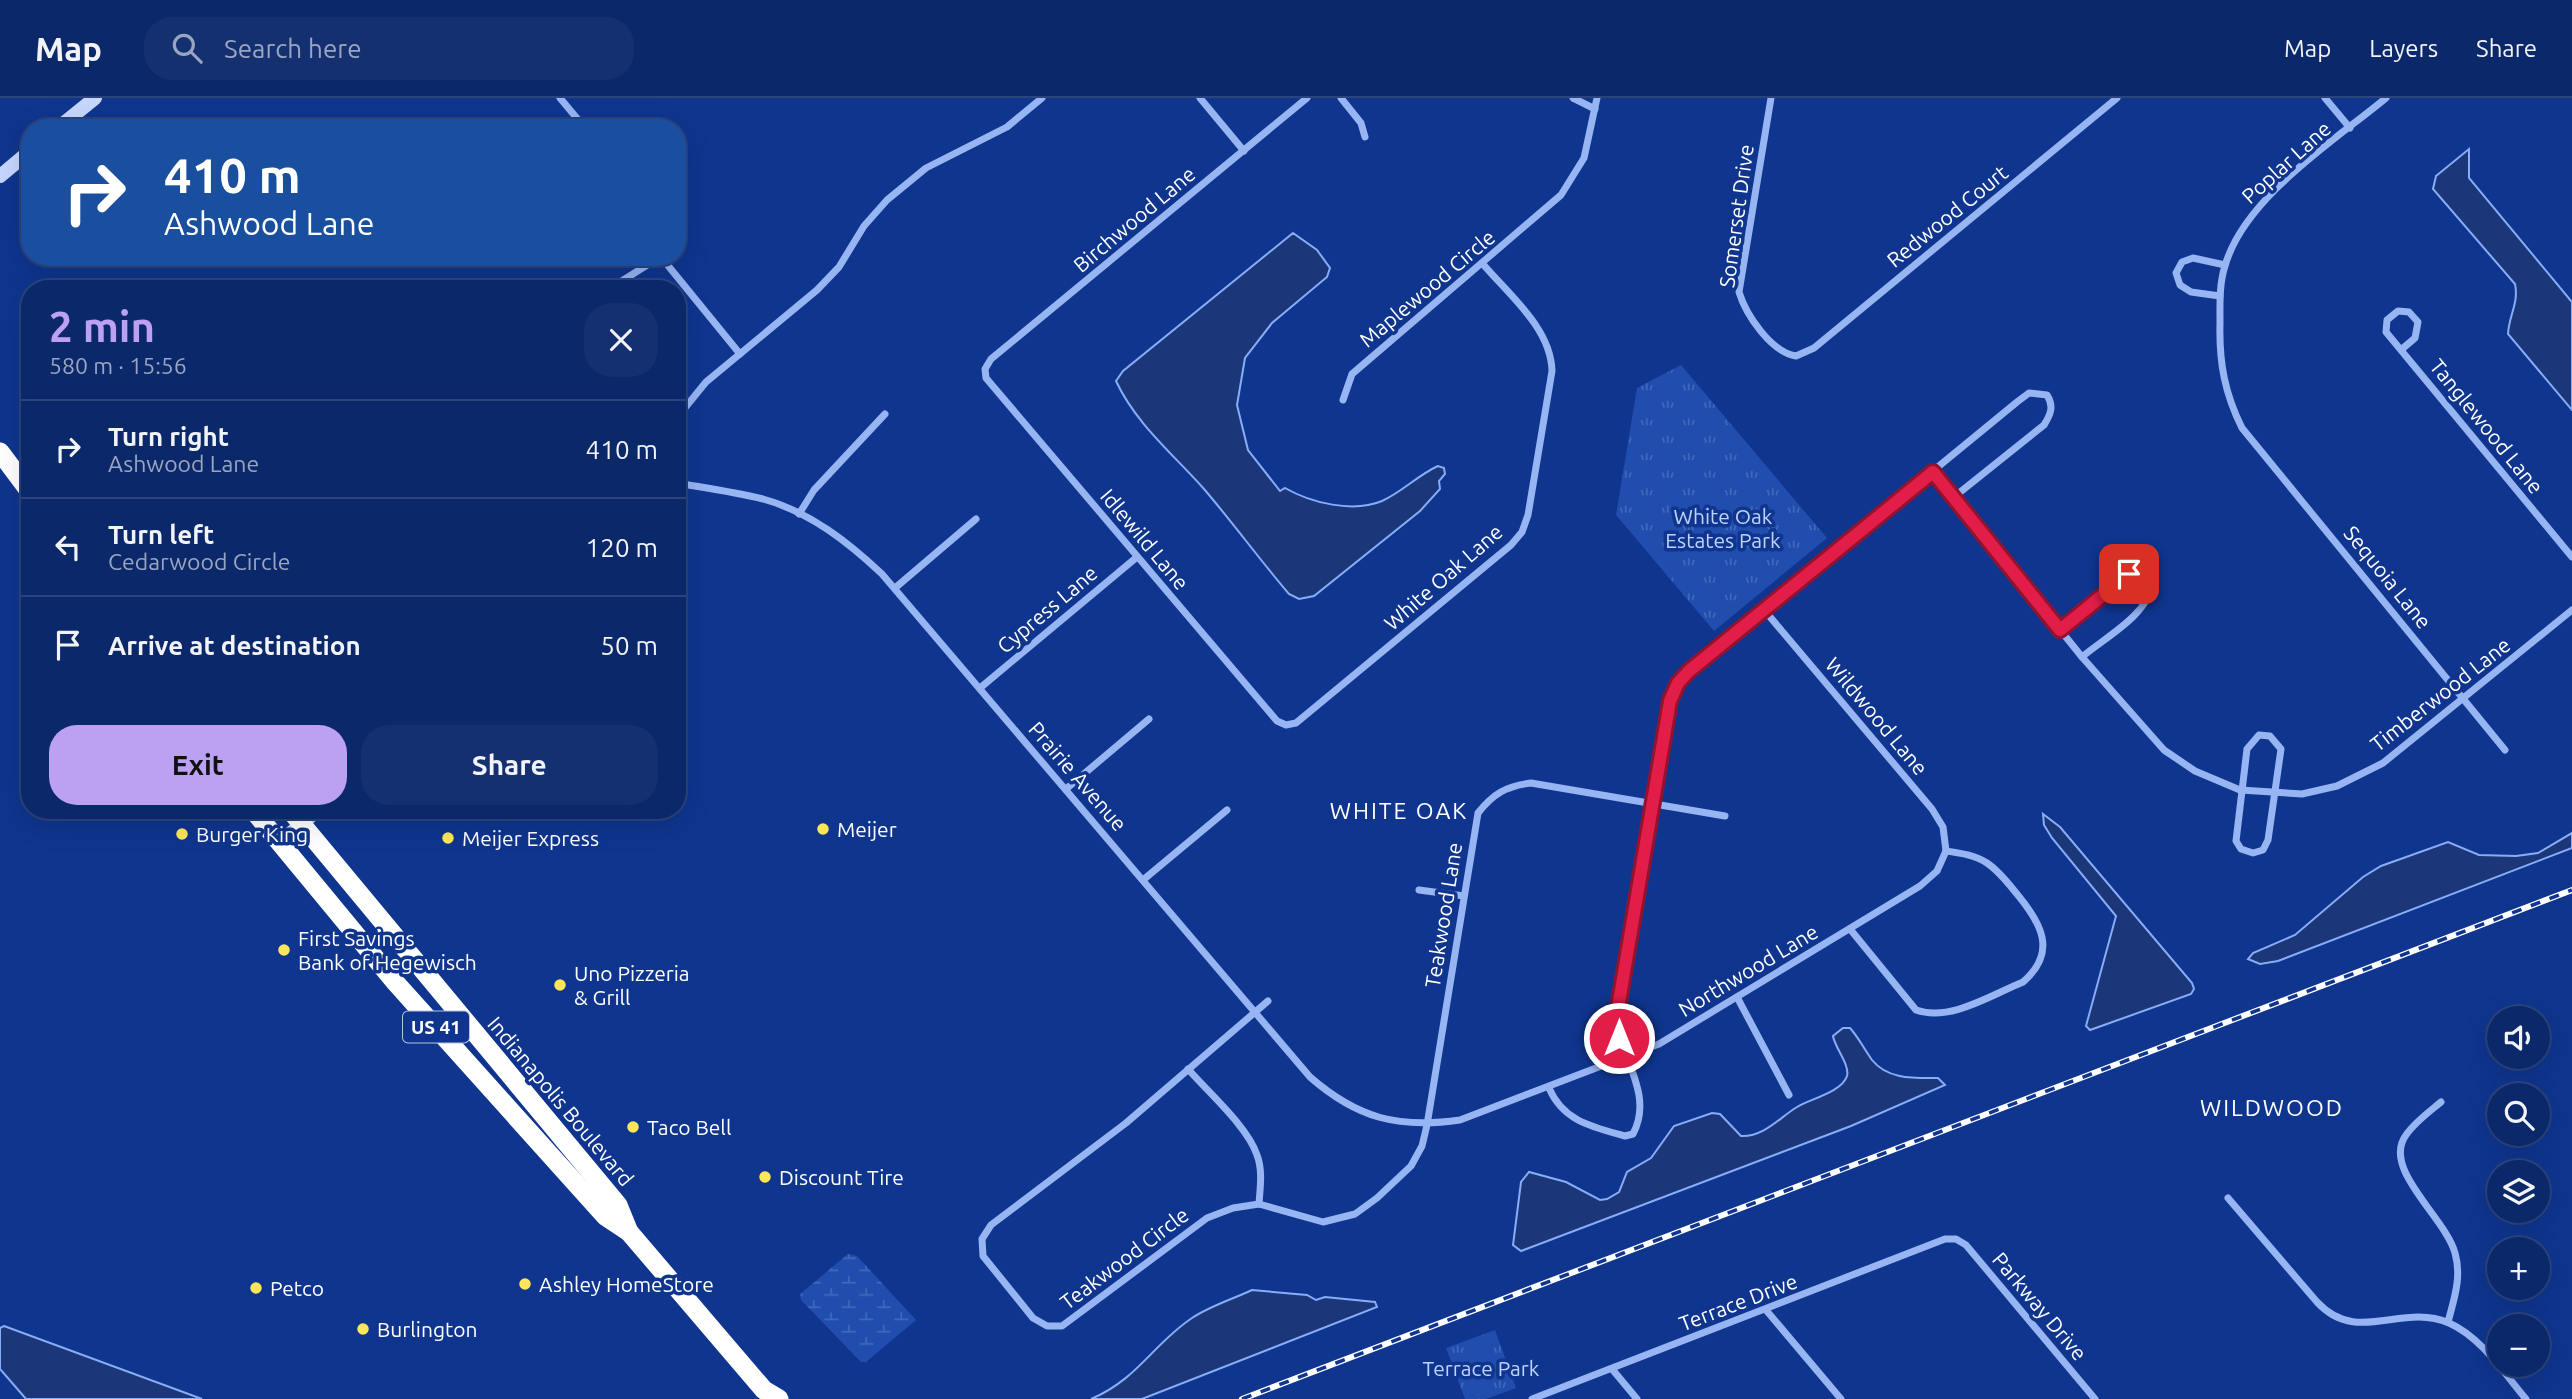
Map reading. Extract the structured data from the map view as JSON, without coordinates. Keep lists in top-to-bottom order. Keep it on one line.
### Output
{"streets":{"highway":["US 41","Indianapolis Boulevard"],"street":["Poplar Lane","Somerset Drive","Redwood Court","Birchwood Lane","Maplewood Circle","Tanglewood Lane","Idlewild Lane","White Oak Lane","Sequoia Lane","Cypress Lane","Timberwood Lane","Wildwood Lane","Prairie Avenue","Teakwood Lane","Northwood Lane","Teakwood Circle","Terrace Drive","Parkway Drive"]},"crossings":[["Poplar Lane","Sequoia Lane"],["Somerset Drive","Redwood Court"],["Birchwood Lane","Idlewild Lane"],["Maplewood Circle","White Oak Lane"],["Idlewild Lane","White Oak Lane"],["Idlewild Lane","Cypress Lane"],["Sequoia Lane","Timberwood Lane"],["Cypress Lane","Prairie Avenue"],["Wildwood Lane","Northwood Lane"],["Prairie Avenue","Teakwood Lane"],["Prairie Avenue","Northwood Lane"],["Prairie Avenue","Teakwood Circle"],["Teakwood Lane","Northwood Lane"],["Teakwood Lane","Teakwood Circle"],["Northwood Lane","Teakwood Circle"],["Terrace Drive","Parkway Drive"]],"districts":["WHITE OAK","WILDWOOD"],"parks":["White Oak Estates Park","Terrace Park"],"places":["Meijer","Burger King","Meijer Express","First Savings Bank of Hegewisch","Uno Pizzeria & Grill","Taco Bell","Discount Tire","Ashley HomeStore","Petco","Burlington"],"page":{"header":"Map","search":"Search here","nav":["Map","Layers","Share"],"turn":["410 m","Ashwood Lane"],"heading":["2 min","580 m · 15:56"],"list":[{"name":"Turn right","note":"Ashwood Lane","value":"410 m"},{"name":"Turn left","note":"Cedarwood Circle","value":"120 m"},{"name":"Arrive at destination","value":"50 m"}],"buttons":["Exit","Share"],"map_buttons":["+","−"]}}
